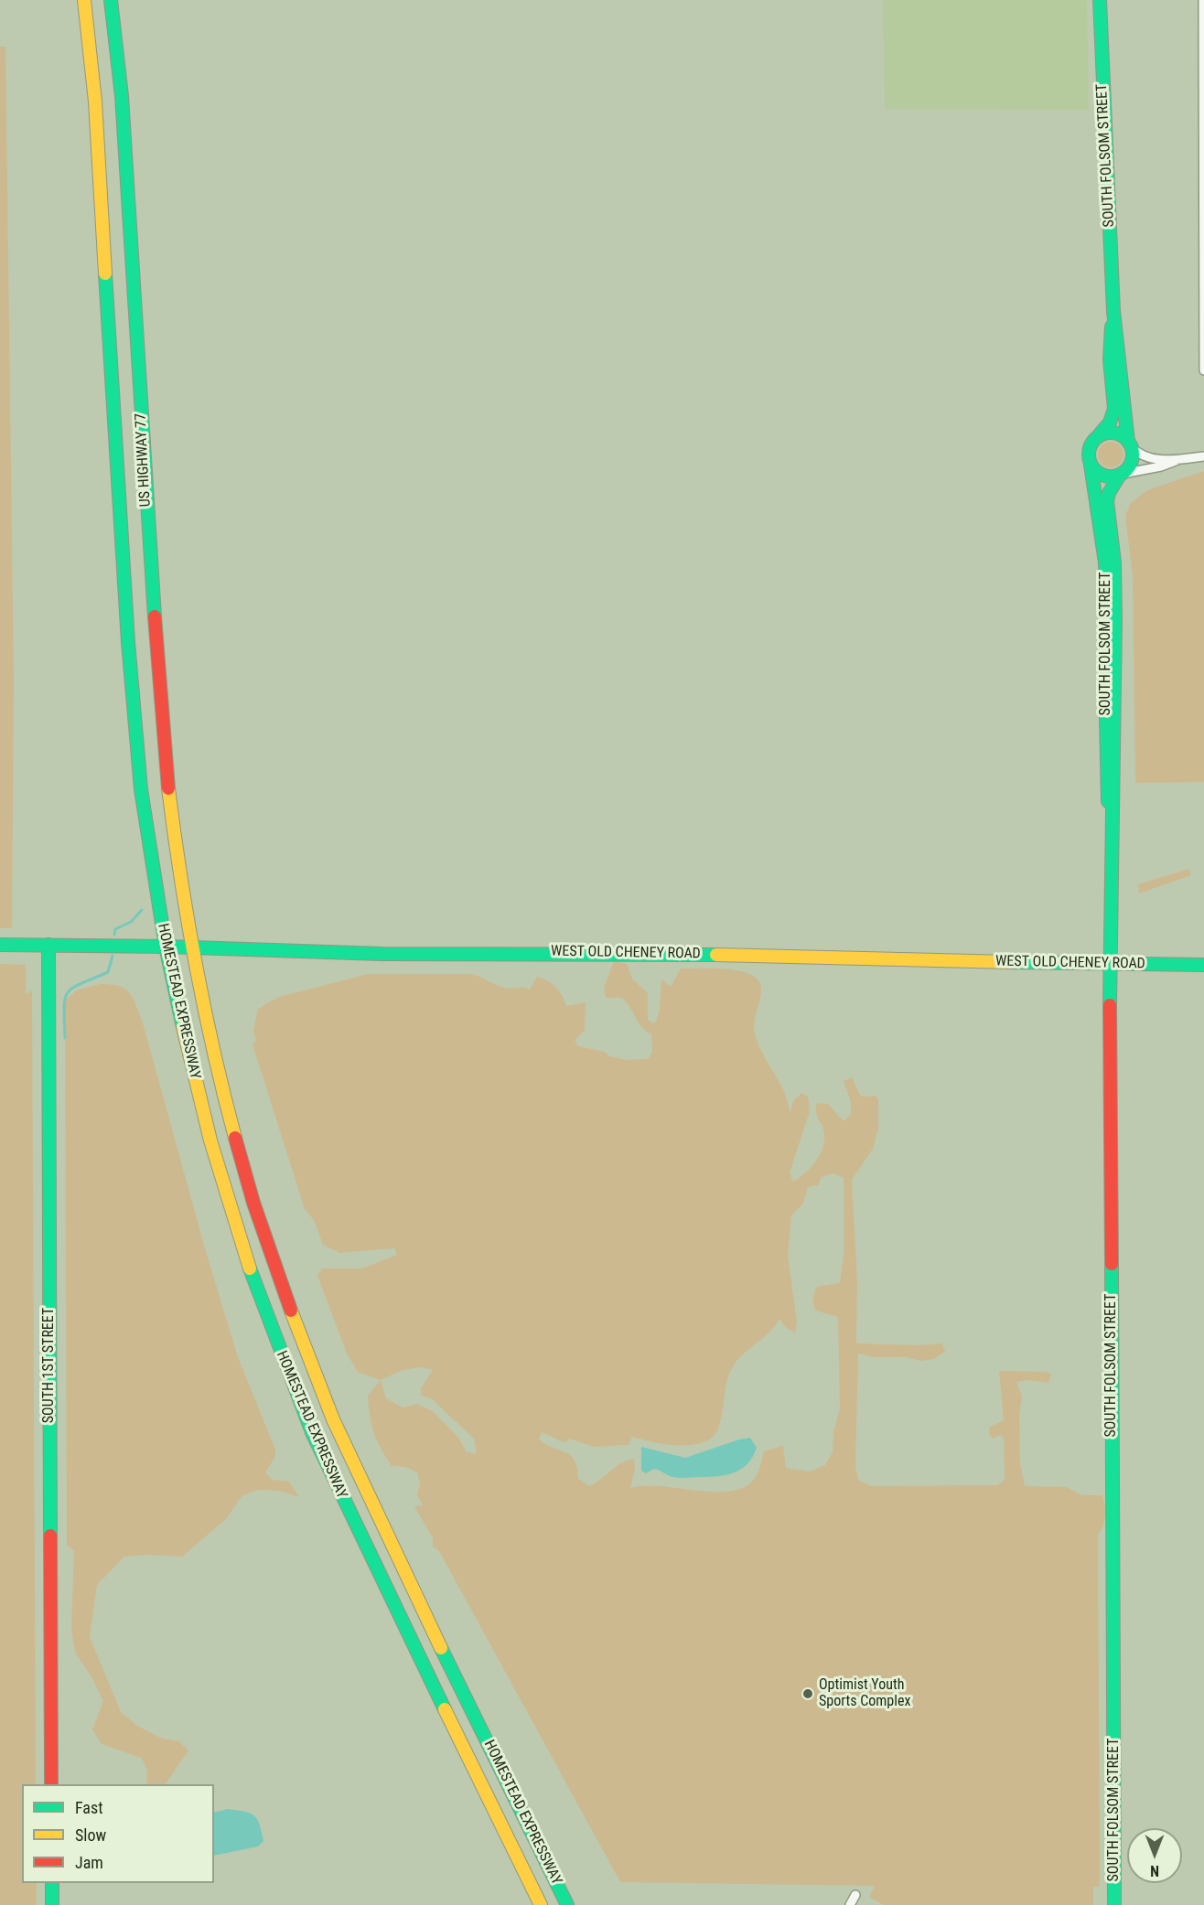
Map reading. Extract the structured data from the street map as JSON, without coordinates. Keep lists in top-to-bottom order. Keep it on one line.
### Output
{"streets":{"main road":["SOUTH FOLSOM STREET","US HIGHWAY 77","WEST OLD CHENEY ROAD","HOMESTEAD EXPRESSWAY","SOUTH 1ST STREET"]},"crossings":[["SOUTH FOLSOM STREET","WEST OLD CHENEY ROAD"],["US HIGHWAY 77","HOMESTEAD EXPRESSWAY"],["WEST OLD CHENEY ROAD","HOMESTEAD EXPRESSWAY"],["WEST OLD CHENEY ROAD","SOUTH 1ST STREET"]],"places":["Optimist Youth Sports Complex"],"legend":["Fast","Slow","Jam"],"north":"bottom"}
